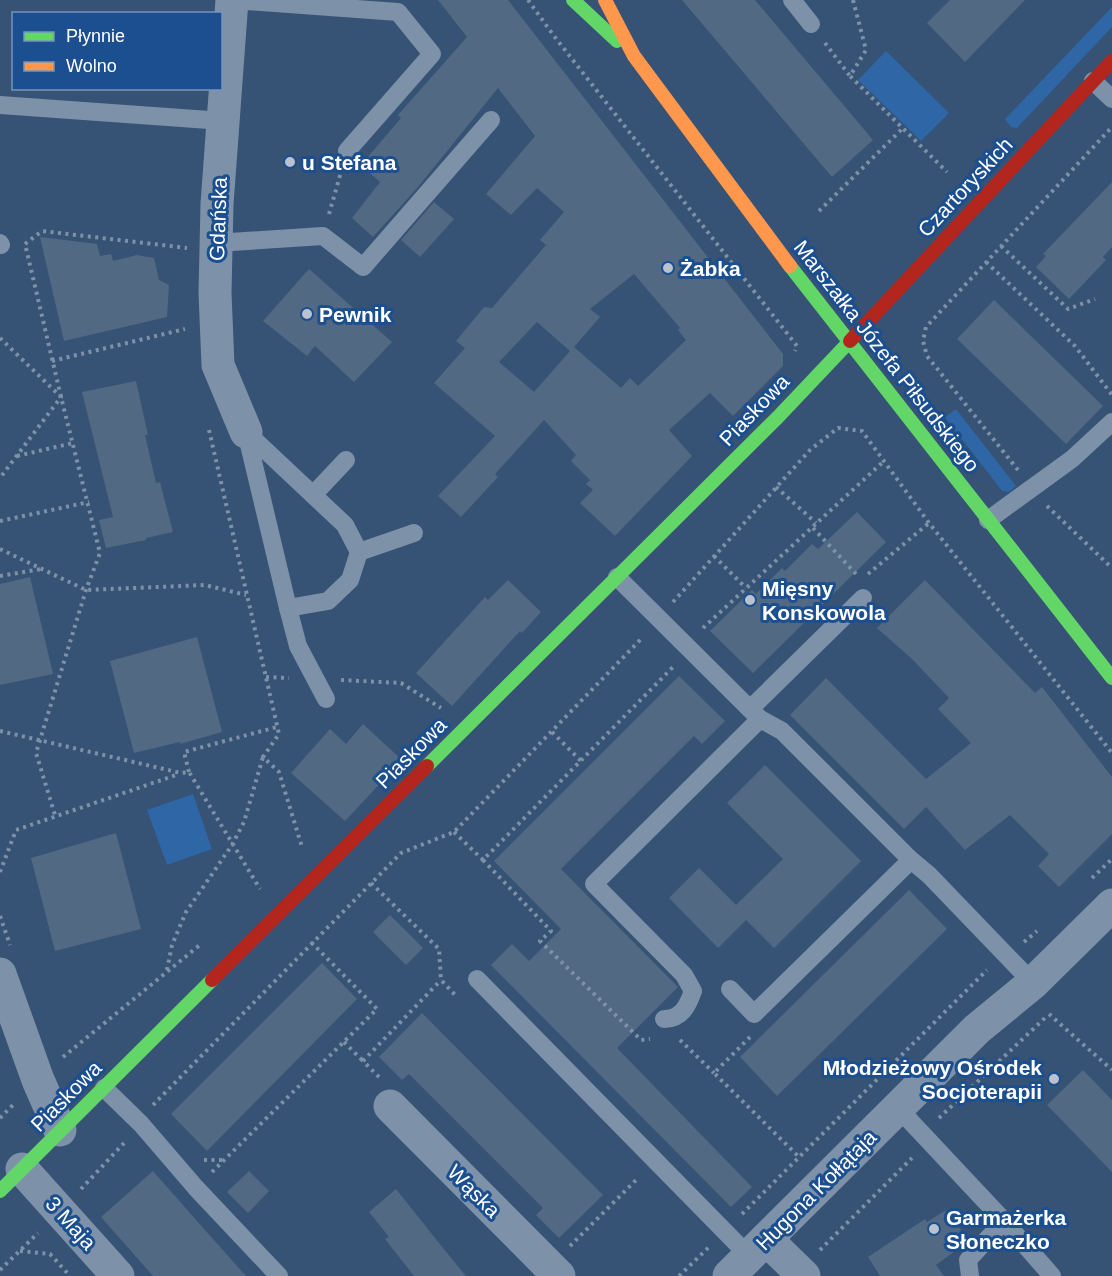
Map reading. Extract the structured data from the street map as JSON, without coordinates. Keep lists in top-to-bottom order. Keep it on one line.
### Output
{"streets":{"main road":["Czartoryskich","Marszałka Józefa Piłsudskiego","Piaskowa"],"street":["Gdańska","Hugona Kołłątaja","Wąska","3 Maja"]},"crossings":[["Czartoryskich","Marszałka Józefa Piłsudskiego"],["Czartoryskich","Piaskowa"],["Marszałka Józefa Piłsudskiego","Piaskowa"],["Piaskowa","3 Maja"]],"places":["u Stefana","Żabka","Pewnik","Mięsny Konskowola","Młodzieżowy Ośrodek Socjoterapii","Garmażerka Słoneczko"],"legend":["Płynnie","Wolno"]}
